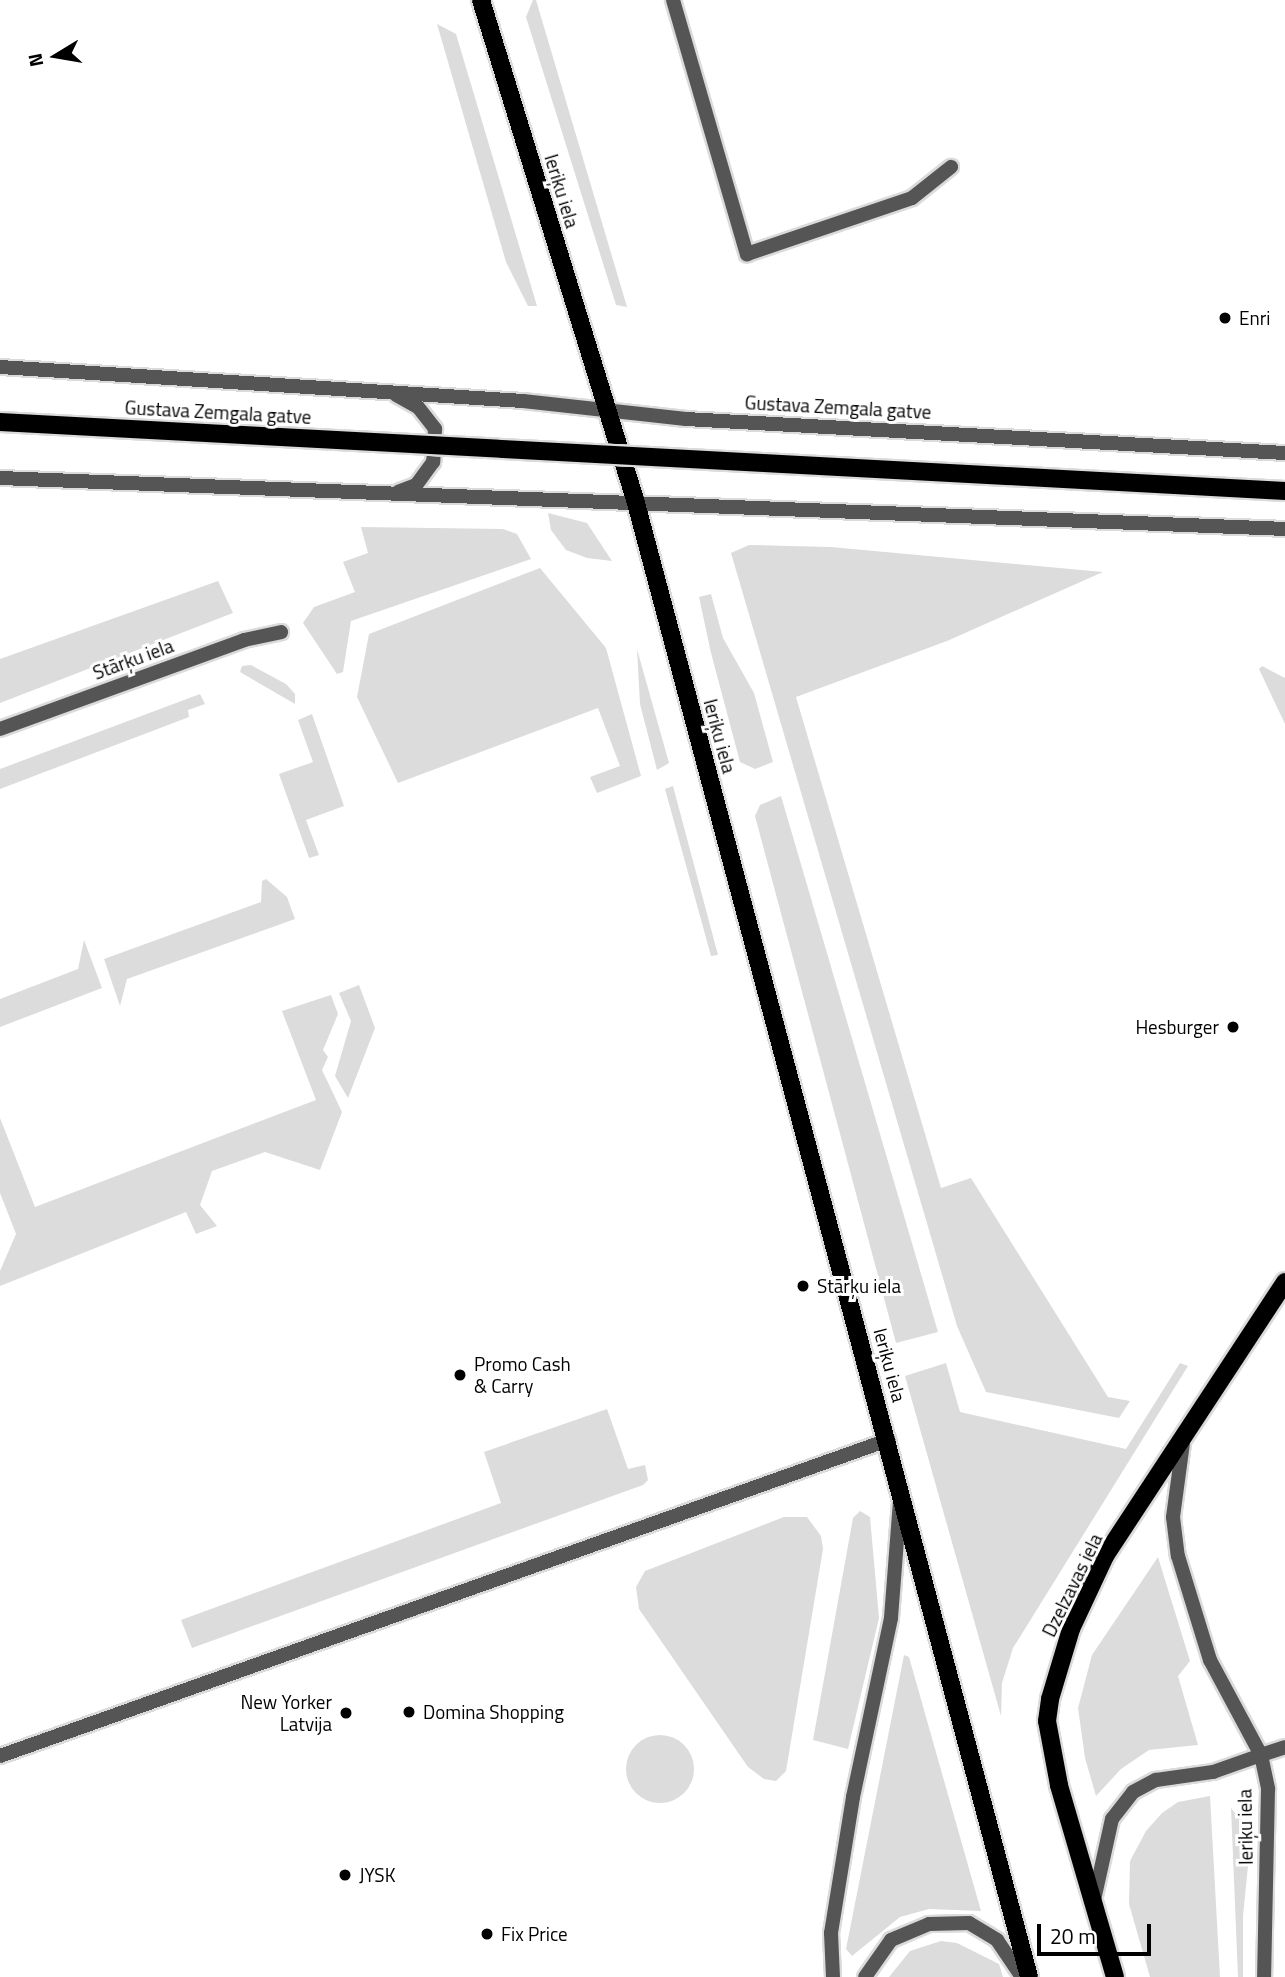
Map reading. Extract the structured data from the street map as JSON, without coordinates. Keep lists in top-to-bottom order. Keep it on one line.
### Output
{"streets":{"main road":["Ieriķu iela","Gustava Zemgala gatve","Dzelzavas iela"],"street":["Stārķu iela"]},"crossings":[["Ieriķu iela","Gustava Zemgala gatve"],["Ieriķu iela","Dzelzavas iela"]],"places":["Enri","Hesburger","Stārķu iela","Promo Cash & Carry","Domina Shopping","New Yorker Latvija","JYSK","Fix Price"],"scale_bar":"20 m","north":"left"}
